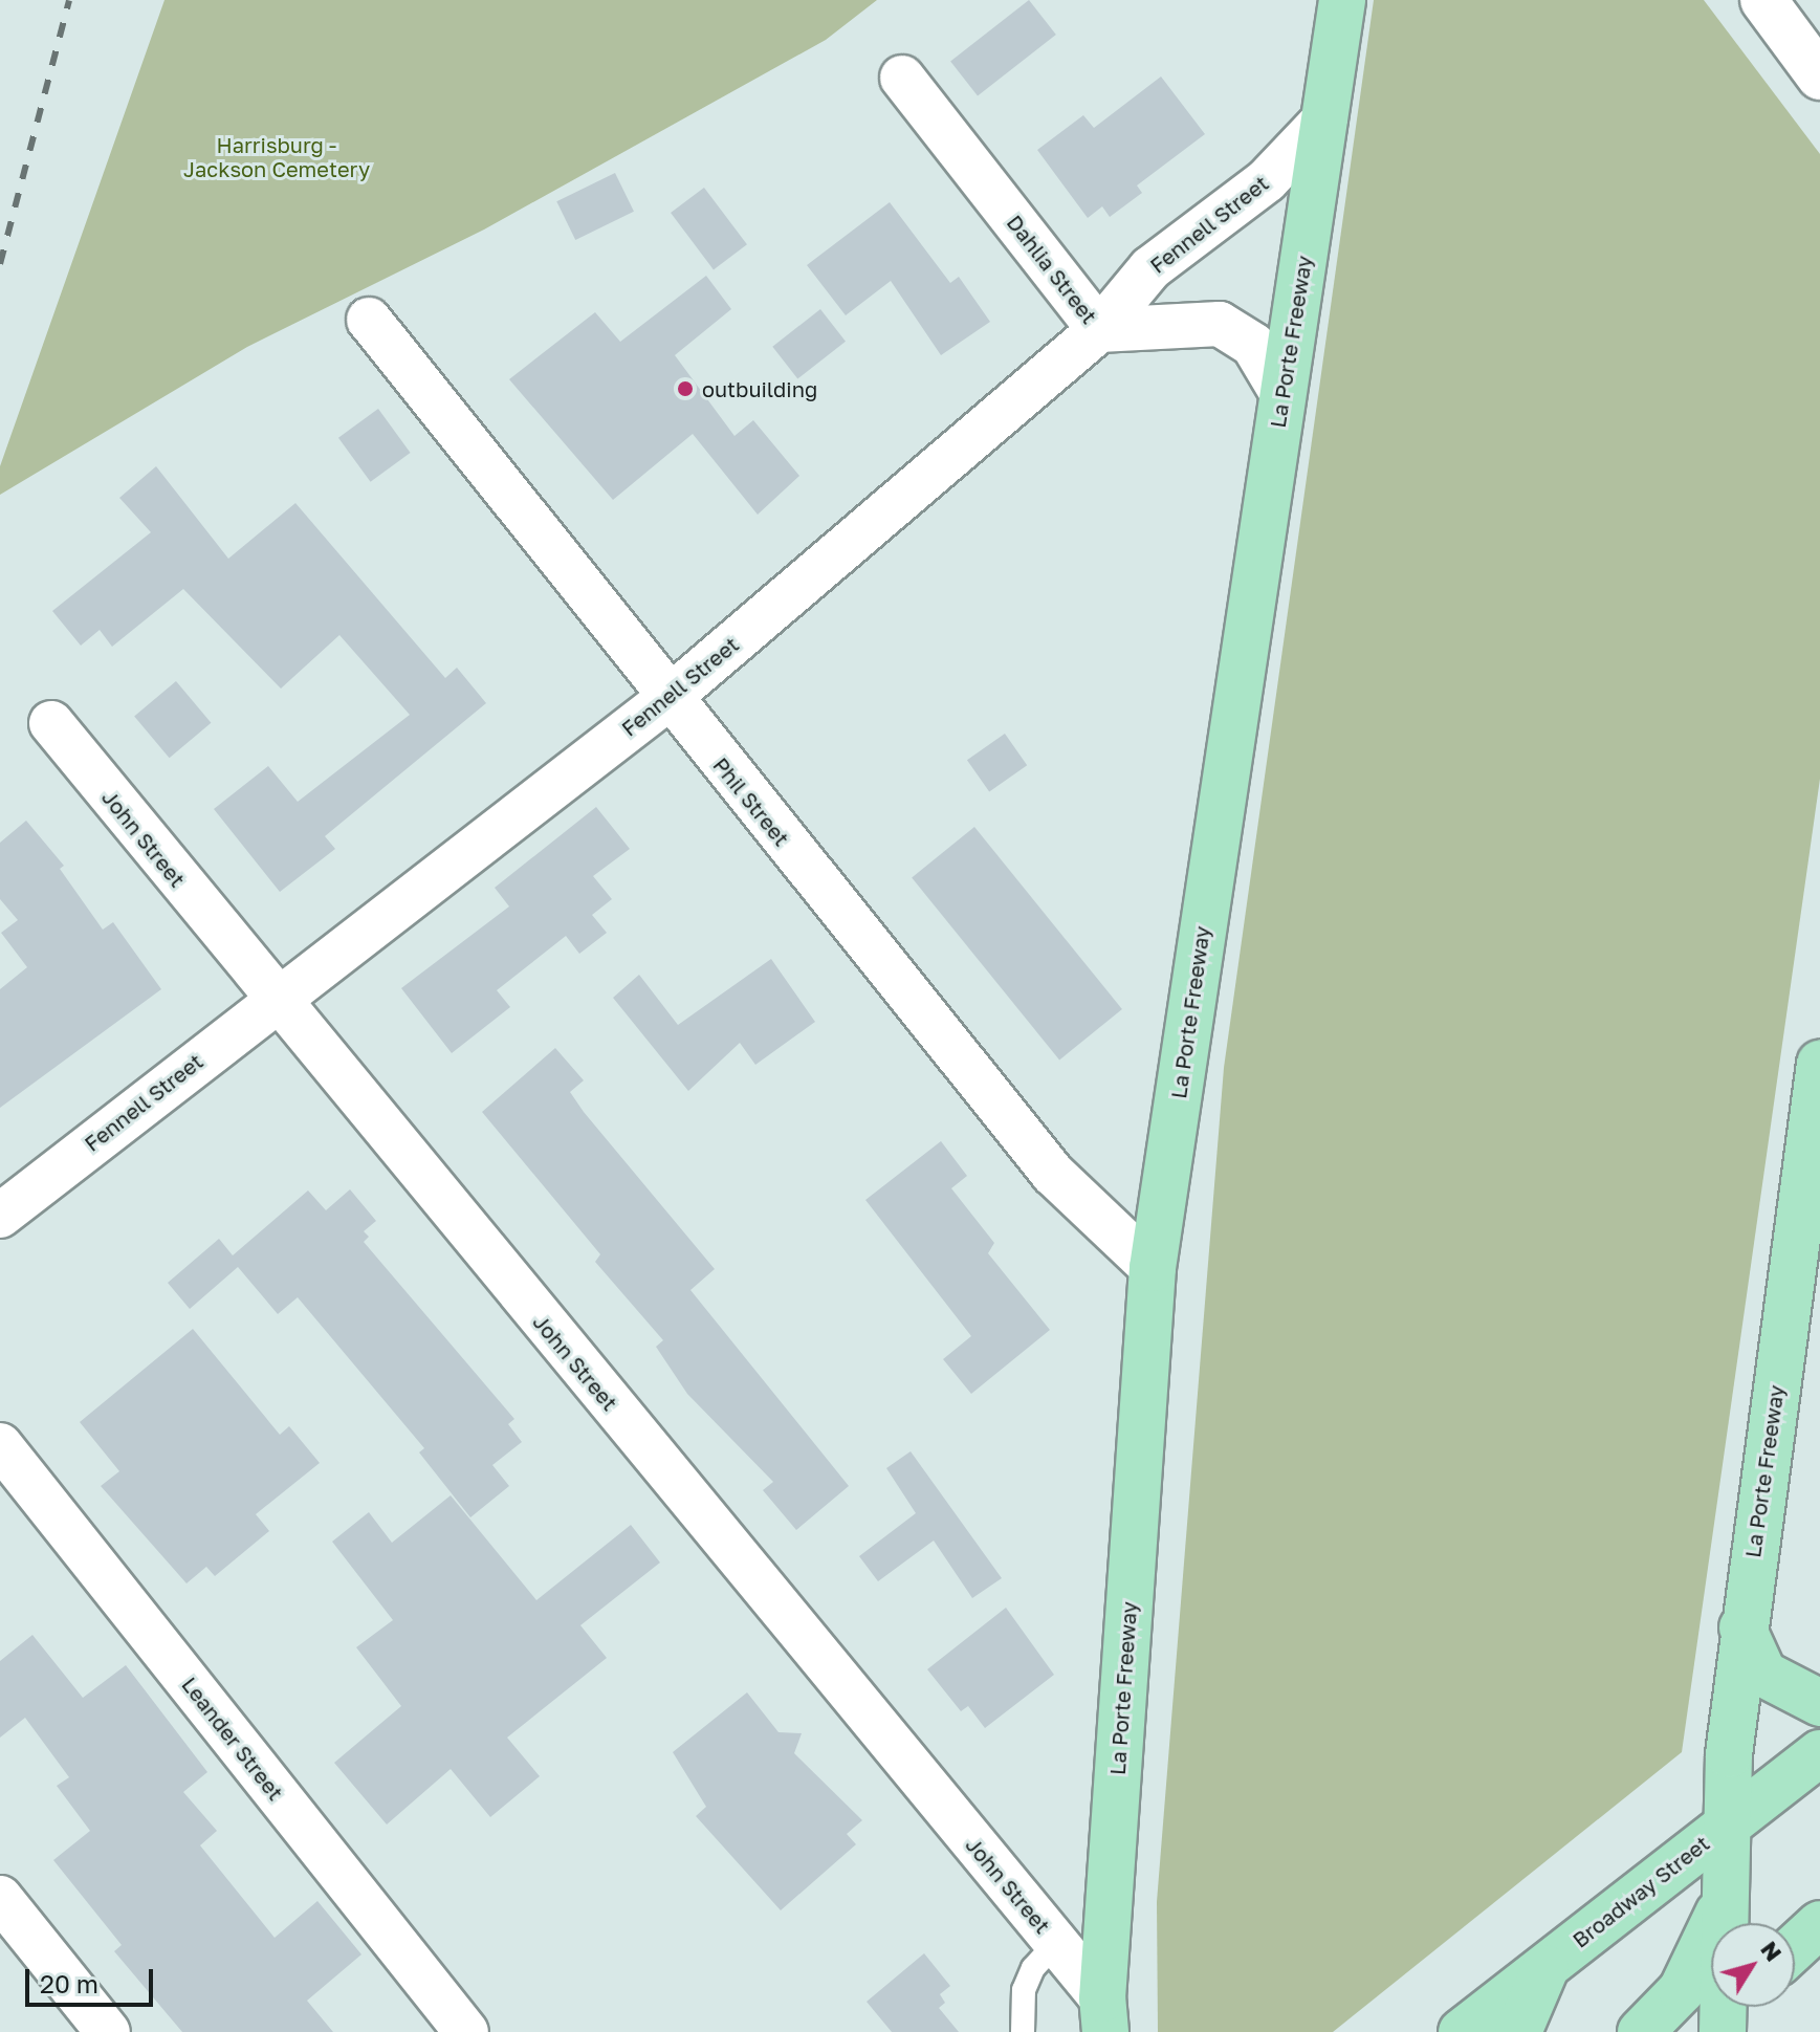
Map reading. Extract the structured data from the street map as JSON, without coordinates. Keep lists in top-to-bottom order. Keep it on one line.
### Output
{"streets":{"main road":["La Porte Freeway","Broadway Street"],"street":["Fennell Street","Dahlia Street","Phil Street","John Street","Leander Street"]},"crossings":[["Fennell Street","Dahlia Street"],["Fennell Street","La Porte Freeway"],["Fennell Street","Phil Street"],["Fennell Street","John Street"],["Dahlia Street","La Porte Freeway"],["La Porte Freeway","Phil Street"],["La Porte Freeway","John Street"],["La Porte Freeway","Broadway Street"]],"parks":["Harrisburg - Jackson Cemetery"],"places":["outbuilding"],"scale_bar":"20 m","north":"top right"}
